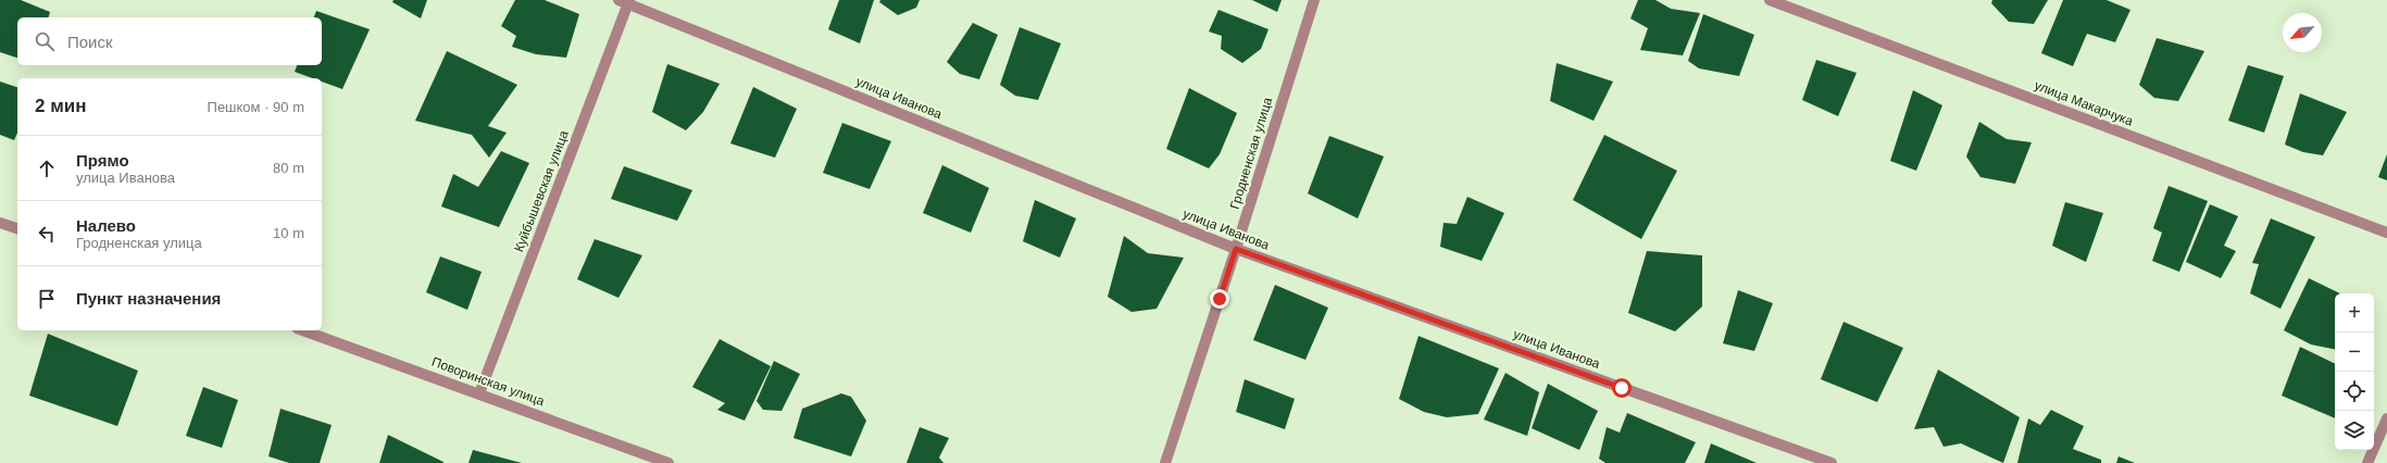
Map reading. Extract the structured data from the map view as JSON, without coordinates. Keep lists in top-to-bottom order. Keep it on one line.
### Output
{"streets":{"street":["улица Иванова","улица Макарчука","Гродненская улица","Куйбышевская улица","Поворинская улица"]},"crossings":[["улица Иванова","Гродненская улица"],["улица Иванова","Куйбышевская улица"],["Куйбышевская улица","Поворинская улица"]],"north":"bottom left","page":{"search":"Поиск","heading":["2 мин","Пешком · 90 m"],"list":[["Прямо","улица Иванова","80 m"],["Налево","Гродненская улица","10 m"],"Пункт назначения"],"map_buttons":["+","−"]}}
